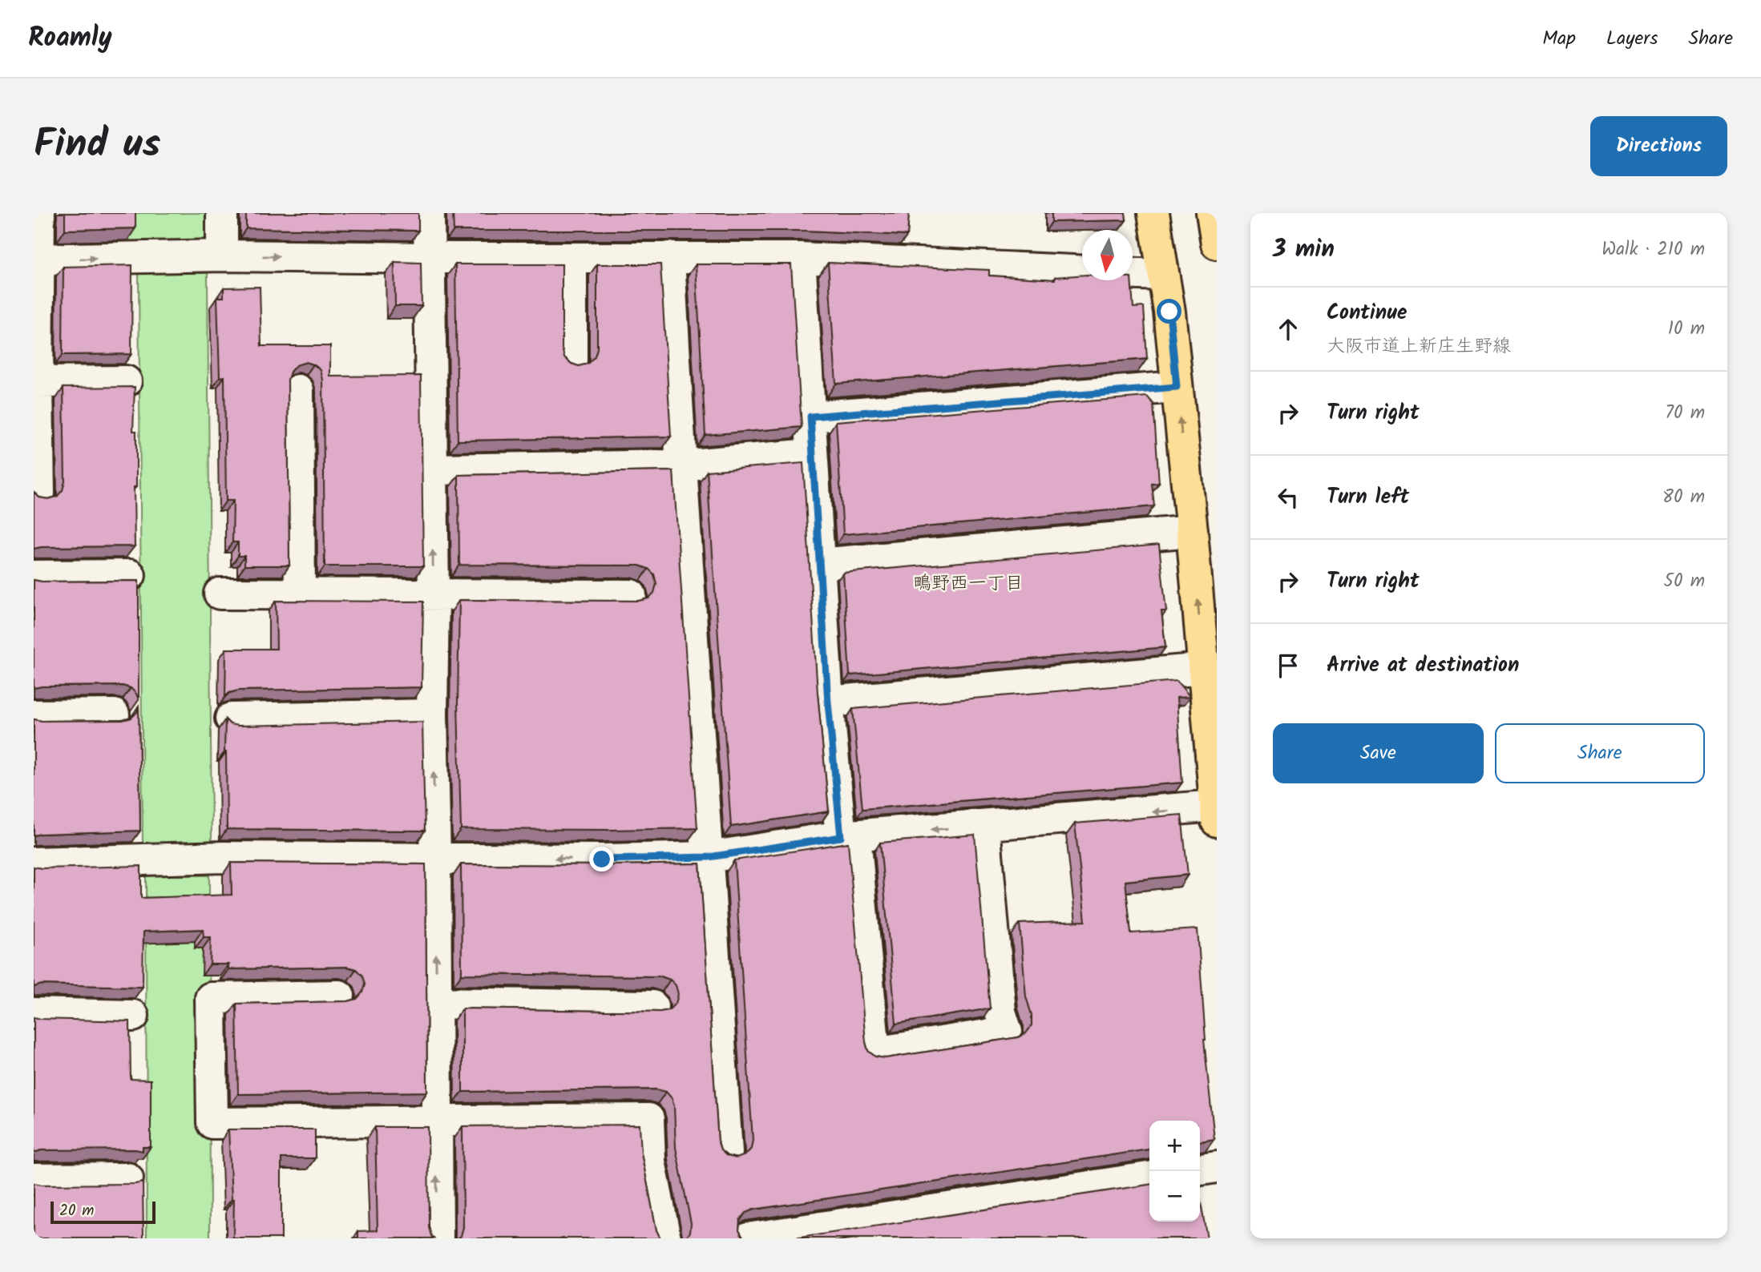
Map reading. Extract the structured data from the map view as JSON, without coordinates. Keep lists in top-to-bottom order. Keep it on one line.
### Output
{"districts":["鴫野西一丁目"],"scale_bar":"20 m","north":"bottom","page":{"header":"Roamly","nav":["Map","Layers","Share"],"title":"Find us","buttons":["Directions",["Save","Share"]],"heading":["3 min","Walk · 210 m"],"list":[["Continue","大阪市道上新庄生野線","10 m"],["Turn right","70 m"],["Turn left","80 m"],["Turn right","50 m"],"Arrive at destination"],"map_buttons":["+","−"],"scale":"20 m"}}
